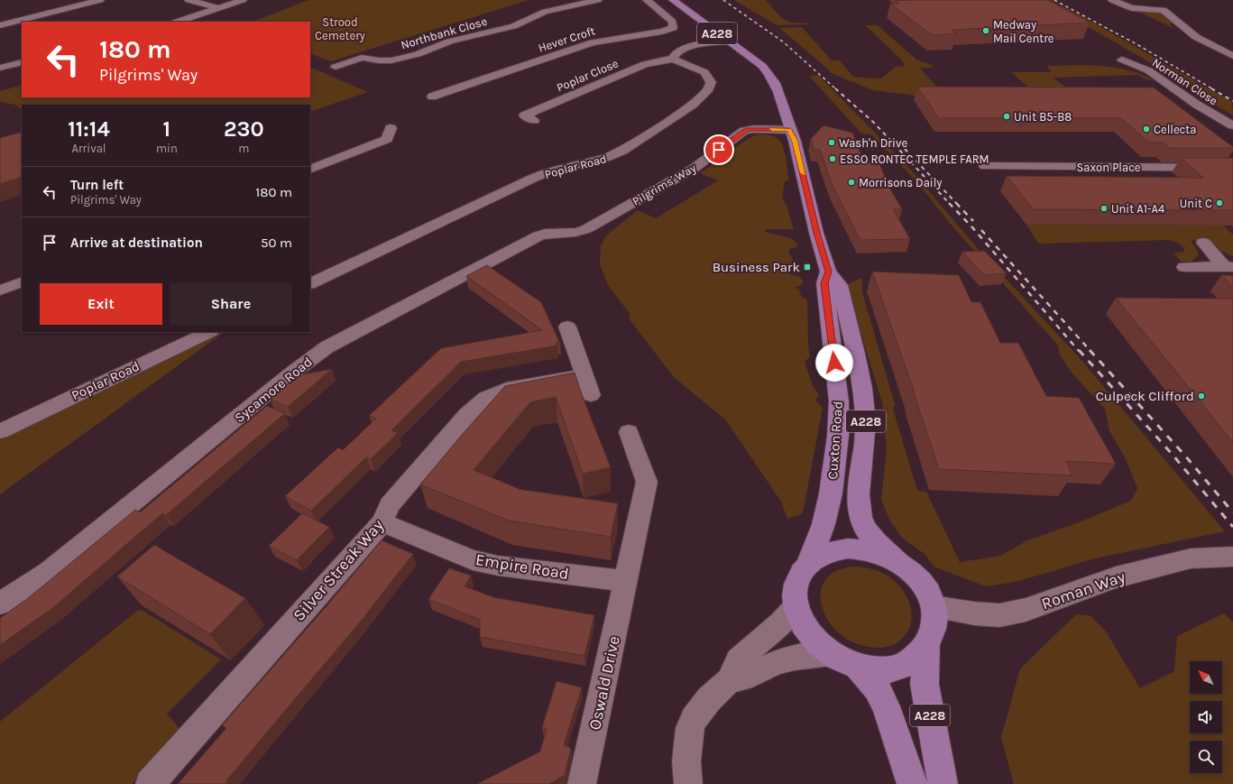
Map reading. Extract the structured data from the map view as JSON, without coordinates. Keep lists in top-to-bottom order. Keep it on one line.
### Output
{"streets":{"main road":["A228","Cuxton Road"],"street":["Northbank Close","Hever Croft","Poplar Close","Norman Close","Poplar Road","Saxon Place","Pilgrims' Way","Sycamore Road","Empire Road","Silver Streak Way","Roman Way","Oswald Drive"]},"crossings":[["Poplar Close","Poplar Road"],["Pilgrims' Way","Sycamore Road"],["Pilgrims' Way","Cuxton Road"],["Empire Road","Silver Streak Way"],["Empire Road","Oswald Drive"]],"parks":["Strood Cemetery"],"places":{"other":["Medway Mail Centre","Unit B5-B8","Cellecta","Wash'n Drive","ESSO RONTEC TEMPLE FARM","Morrisons Daily","Unit C","Unit A1-A4","Culpeck Clifford"],"transit":["Business Park"]},"north":"top left","page":{"turn":["180 m","Pilgrims' Way"],"eta":["11:14","Arrival","1","min","230","m"],"list":[{"name":"Turn left","note":"Pilgrims' Way","value":"180 m"},{"name":"Arrive at destination","value":"50 m"}],"buttons":["Exit","Share"]}}
